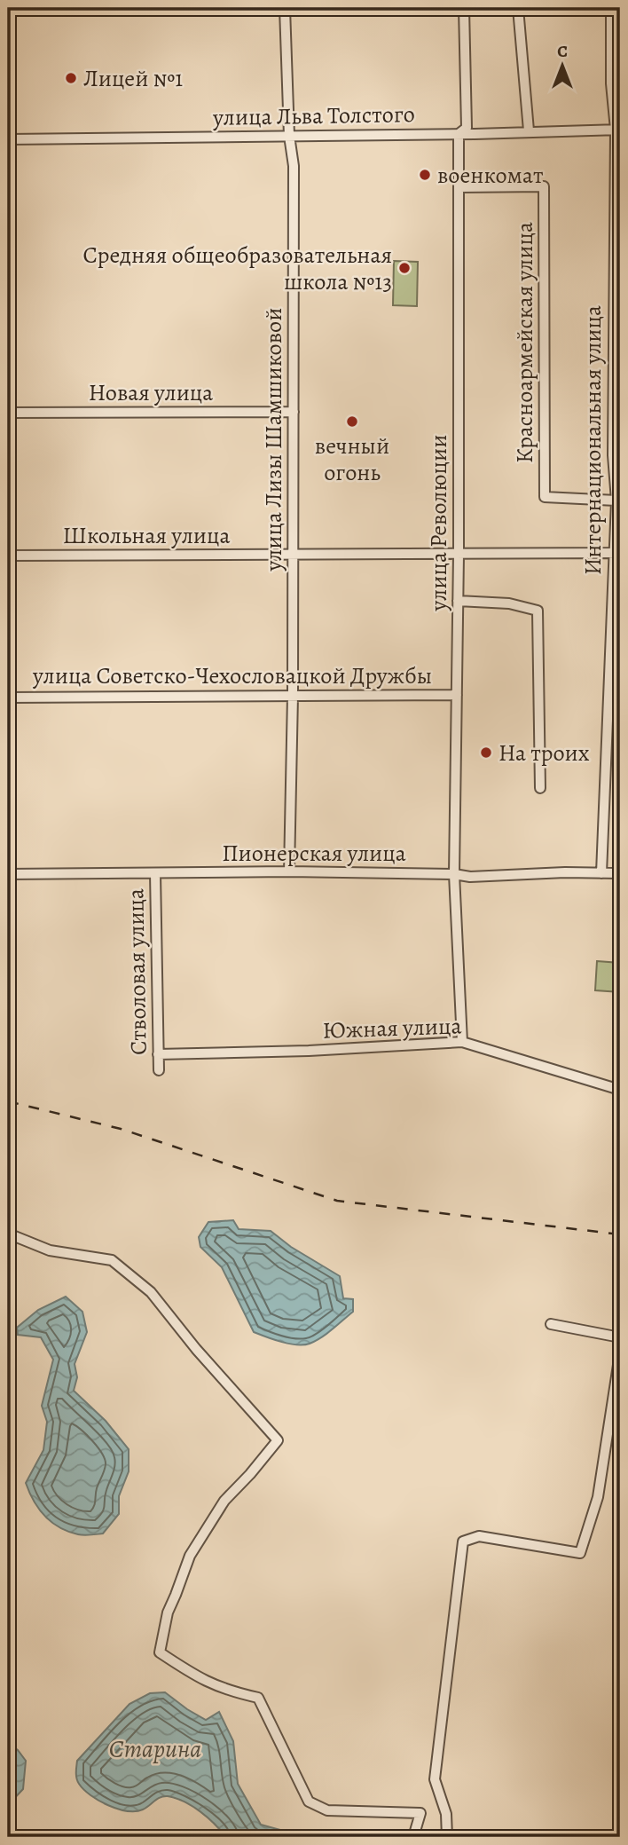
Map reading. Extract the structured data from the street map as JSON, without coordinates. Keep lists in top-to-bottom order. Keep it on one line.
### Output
{"streets":{"street":["улица Льва Толстого","Красноармейская улица","Новая улица","улица Лизы Шамшиковой","Интернациональная улица","улица Революции","Школьная улица","улица Советско-Чехословацкой Дружбы","Пионерская улица","Стволовая улица","Южная улица"]},"crossings":[["улица Льва Толстого","улица Лизы Шамшиковой"],["улица Льва Толстого","Интернациональная улица"],["улица Льва Толстого","улица Революции"],["Красноармейская улица","Интернациональная улица"],["Красноармейская улица","улица Революции"],["Новая улица","улица Лизы Шамшиковой"],["улица Лизы Шамшиковой","Школьная улица"],["улица Лизы Шамшиковой","улица Советско-Чехословацкой Дружбы"],["улица Лизы Шамшиковой","Пионерская улица"],["Интернациональная улица","Школьная улица"],["Интернациональная улица","Пионерская улица"],["улица Революции","Школьная улица"],["улица Революции","улица Советско-Чехословацкой Дружбы"],["улица Революции","Пионерская улица"],["улица Революции","Южная улица"],["Пионерская улица","Стволовая улица"],["Стволовая улица","Южная улица"]],"water":["Cтарина"],"places":["Лицей №1","военкомат","Средняя общеобразовательная школа №13","вечный огонь","На троих"],"north":"top"}
